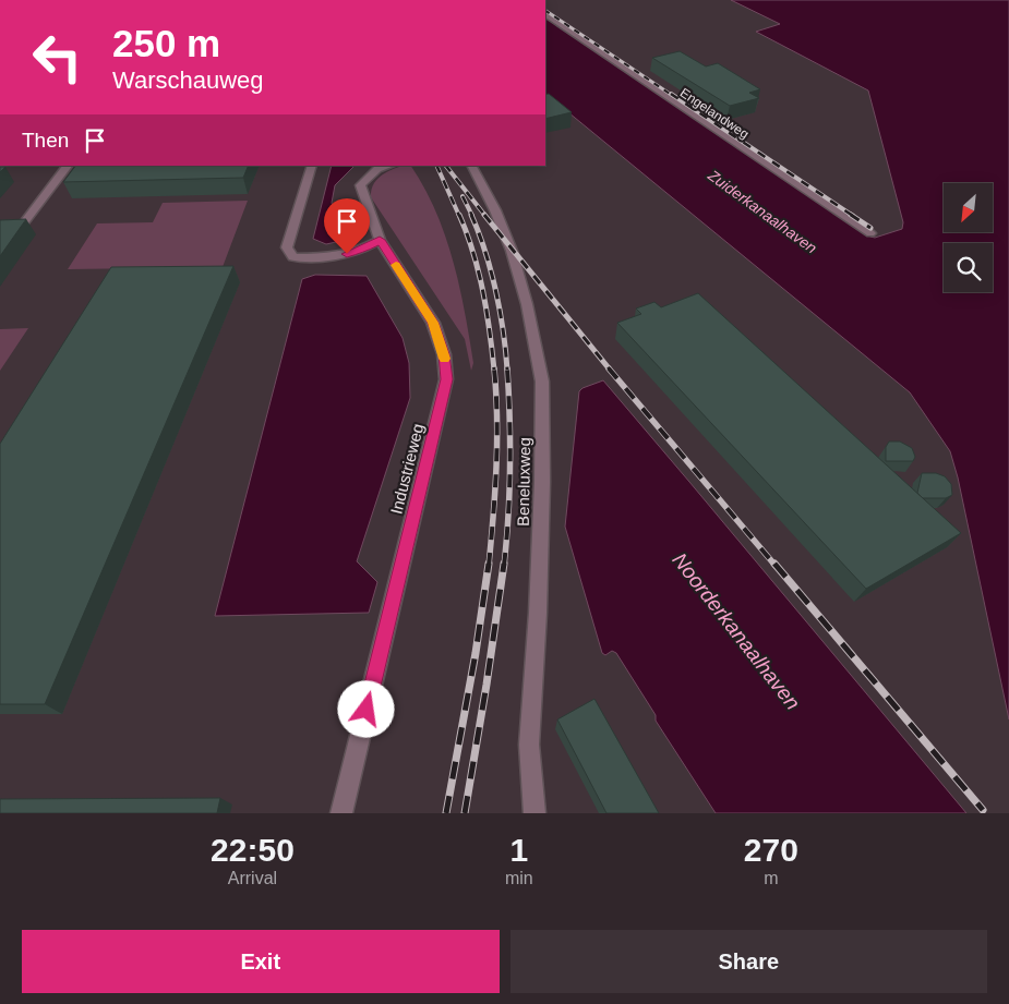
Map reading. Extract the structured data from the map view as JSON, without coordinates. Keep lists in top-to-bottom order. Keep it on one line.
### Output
{"streets":{"street":["Engelandweg","Industrieweg","Beneluxweg"]},"water":["Zuiderkanaalhaven","Noorderkanaalhaven"],"north":"bottom left","page":{"turn":["250 m","Warschauweg"],"then":"Then","eta":["22:50","Arrival","1","min","270","m"],"buttons":["Exit","Share"]}}
